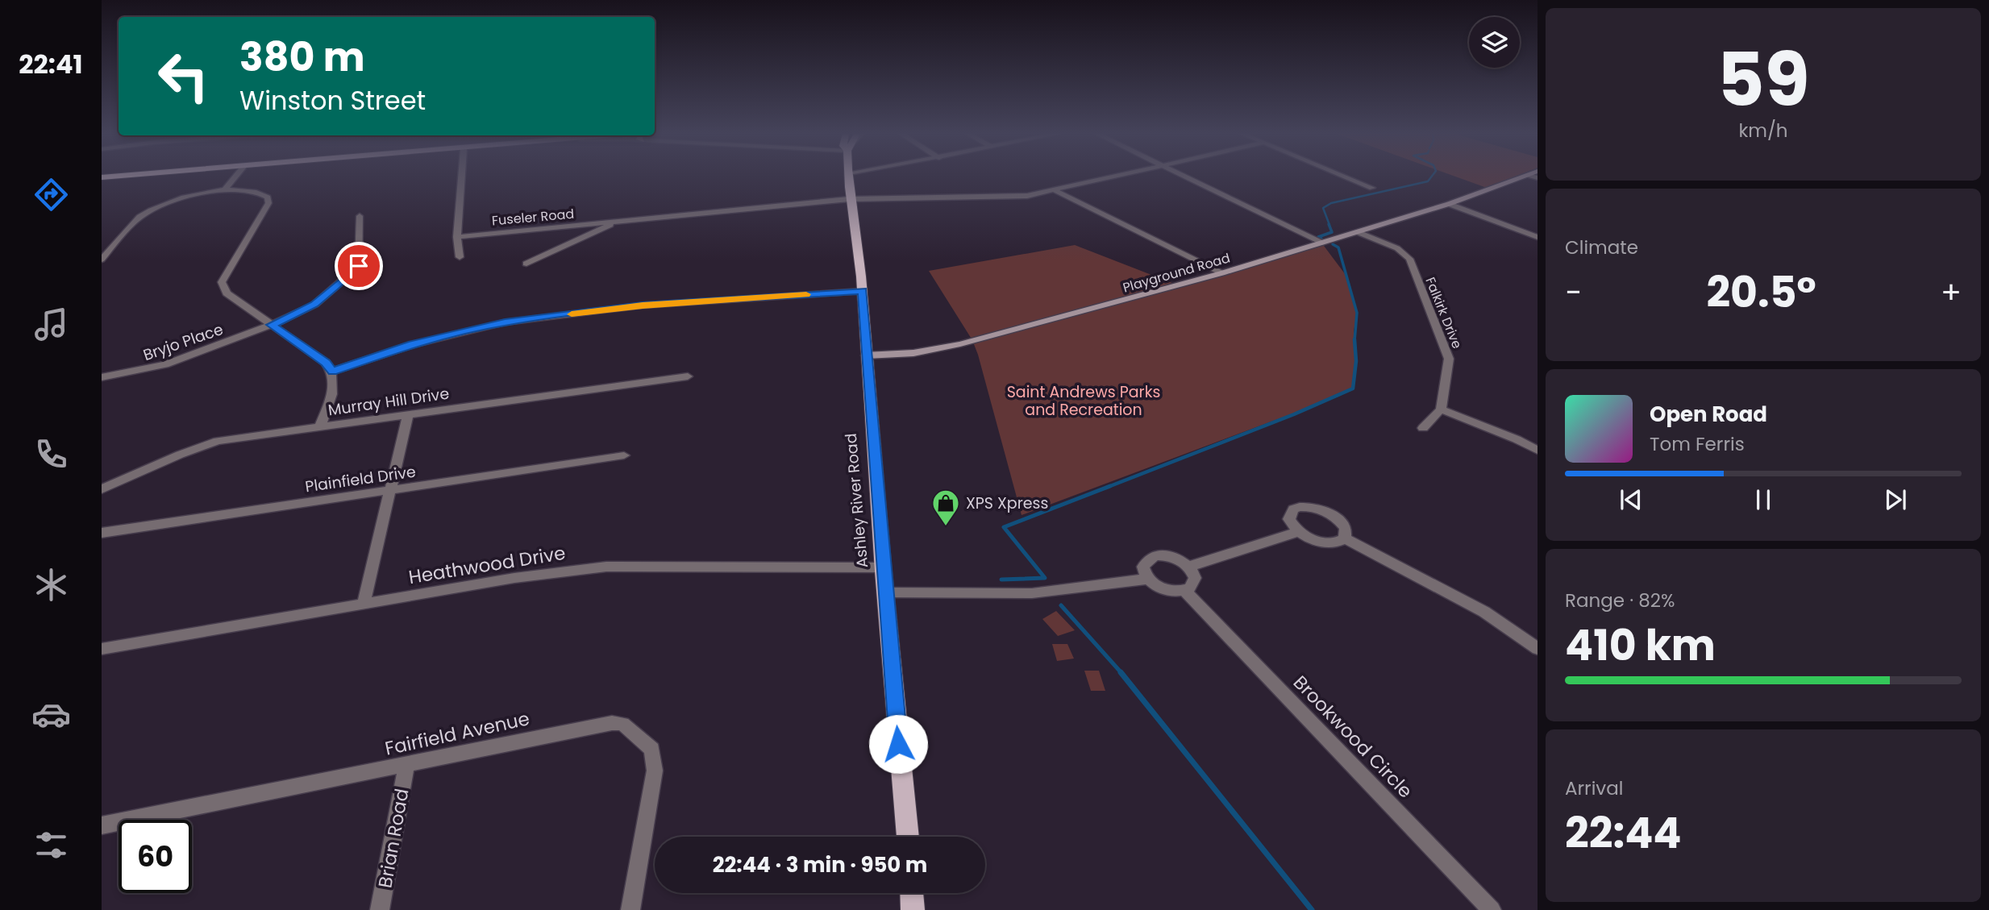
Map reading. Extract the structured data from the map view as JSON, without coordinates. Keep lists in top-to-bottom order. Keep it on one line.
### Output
{"streets":{"main road":["Playground Road","Ashley River Road"],"street":["Fuseler Road","Falkirk Drive","Bryjo Place","Murray Hill Drive","Plainfield Drive","Heathwood Drive","Fairfield Avenue","Brookwood Circle","Brian Road"]},"crossings":[["Fuseler Road","Ashley River Road"],["Playground Road","Falkirk Drive"],["Playground Road","Ashley River Road"],["Ashley River Road","Heathwood Drive"],["Fairfield Avenue","Brian Road"]],"parks":["Saint Andrews Parks and Recreation"],"places":{"shop":["XPS Xpress"]},"page":{"tabs":"22:41","tile":[["59","km/h"],"Climate",["Range · 82%","410 km"],["Arrival","22:44"]],"turn":["380 m","Winston Street"],"heat":["−","20.5°","+"],"song":["Open Road","Tom Ferris"],"limit":"60","trip":"22:44 · 3 min · 950 m"}}
